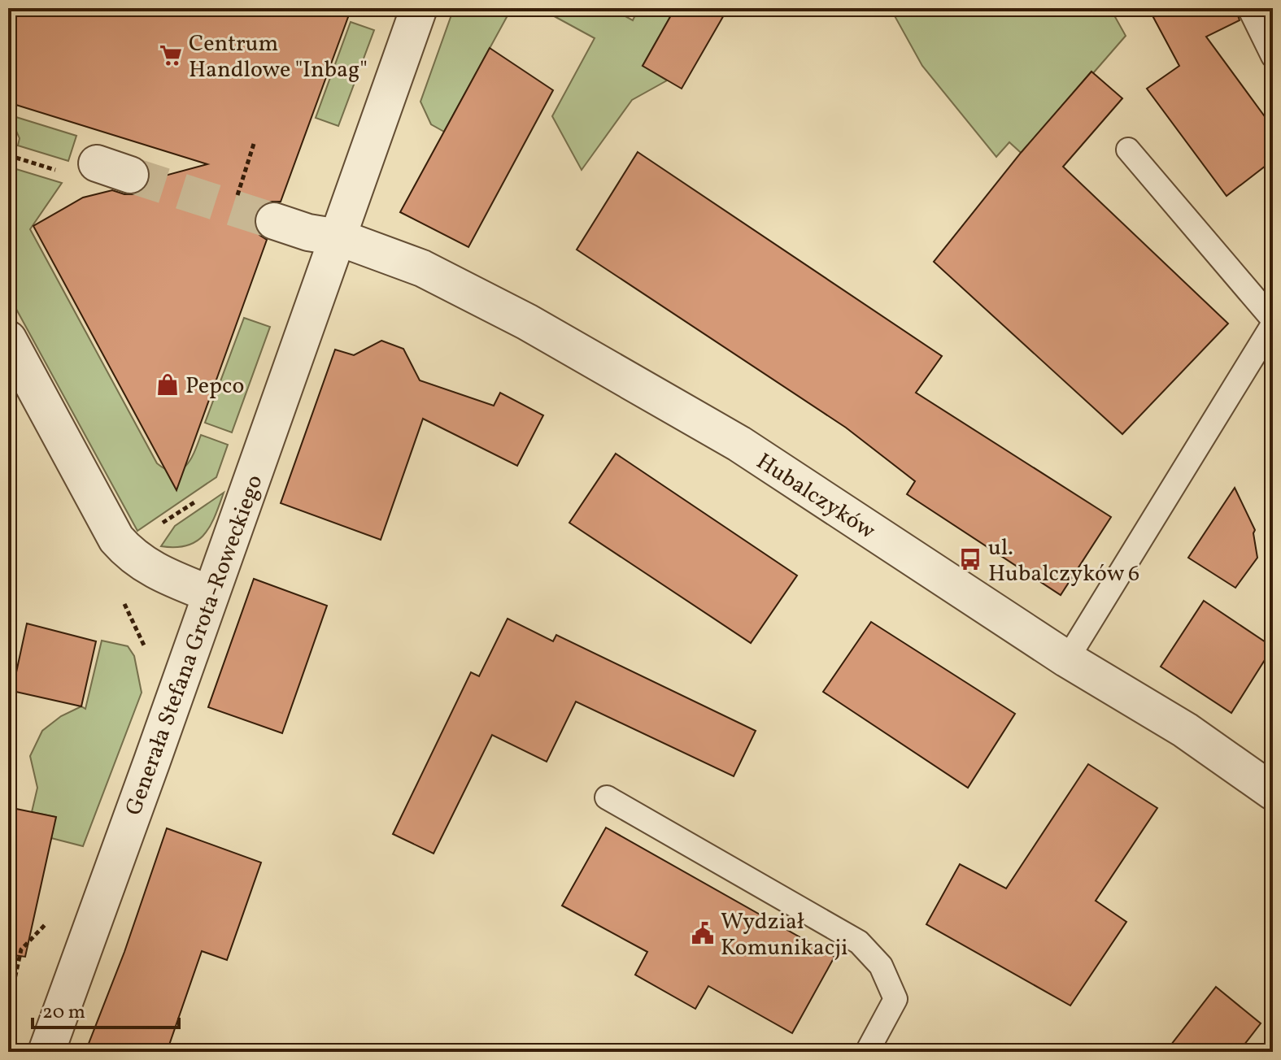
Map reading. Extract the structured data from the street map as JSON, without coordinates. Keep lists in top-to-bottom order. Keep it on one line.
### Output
{"streets":{"street":["Hubalczyków","Generała Stefana Grota-Roweckiego"]},"crossings":[["Hubalczyków","Generała Stefana Grota-Roweckiego"]],"places":{"supermarket":["Centrum Handlowe \"Inbag\""],"shop":["Pepco"],"bus stop":["ul. Hubalczyków 6"],"public building":["Wydział Komunikacji"]},"scale_bar":"20 m"}
